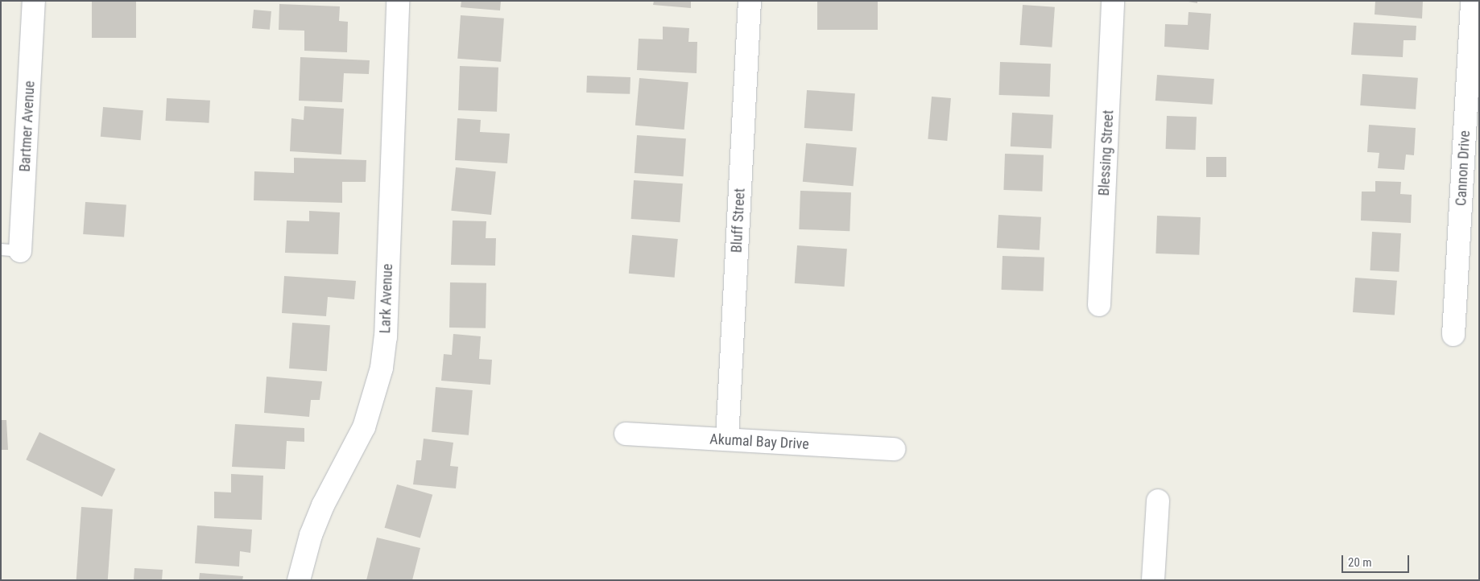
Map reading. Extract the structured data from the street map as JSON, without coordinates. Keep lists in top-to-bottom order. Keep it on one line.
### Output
{"streets":{"street":["Bartmer Avenue","Blessing Street","Cannon Drive","Bluff Street","Lark Avenue","Akumal Bay Drive"]},"crossings":[["Bluff Street","Akumal Bay Drive"]],"scale_bar":"20 m"}
